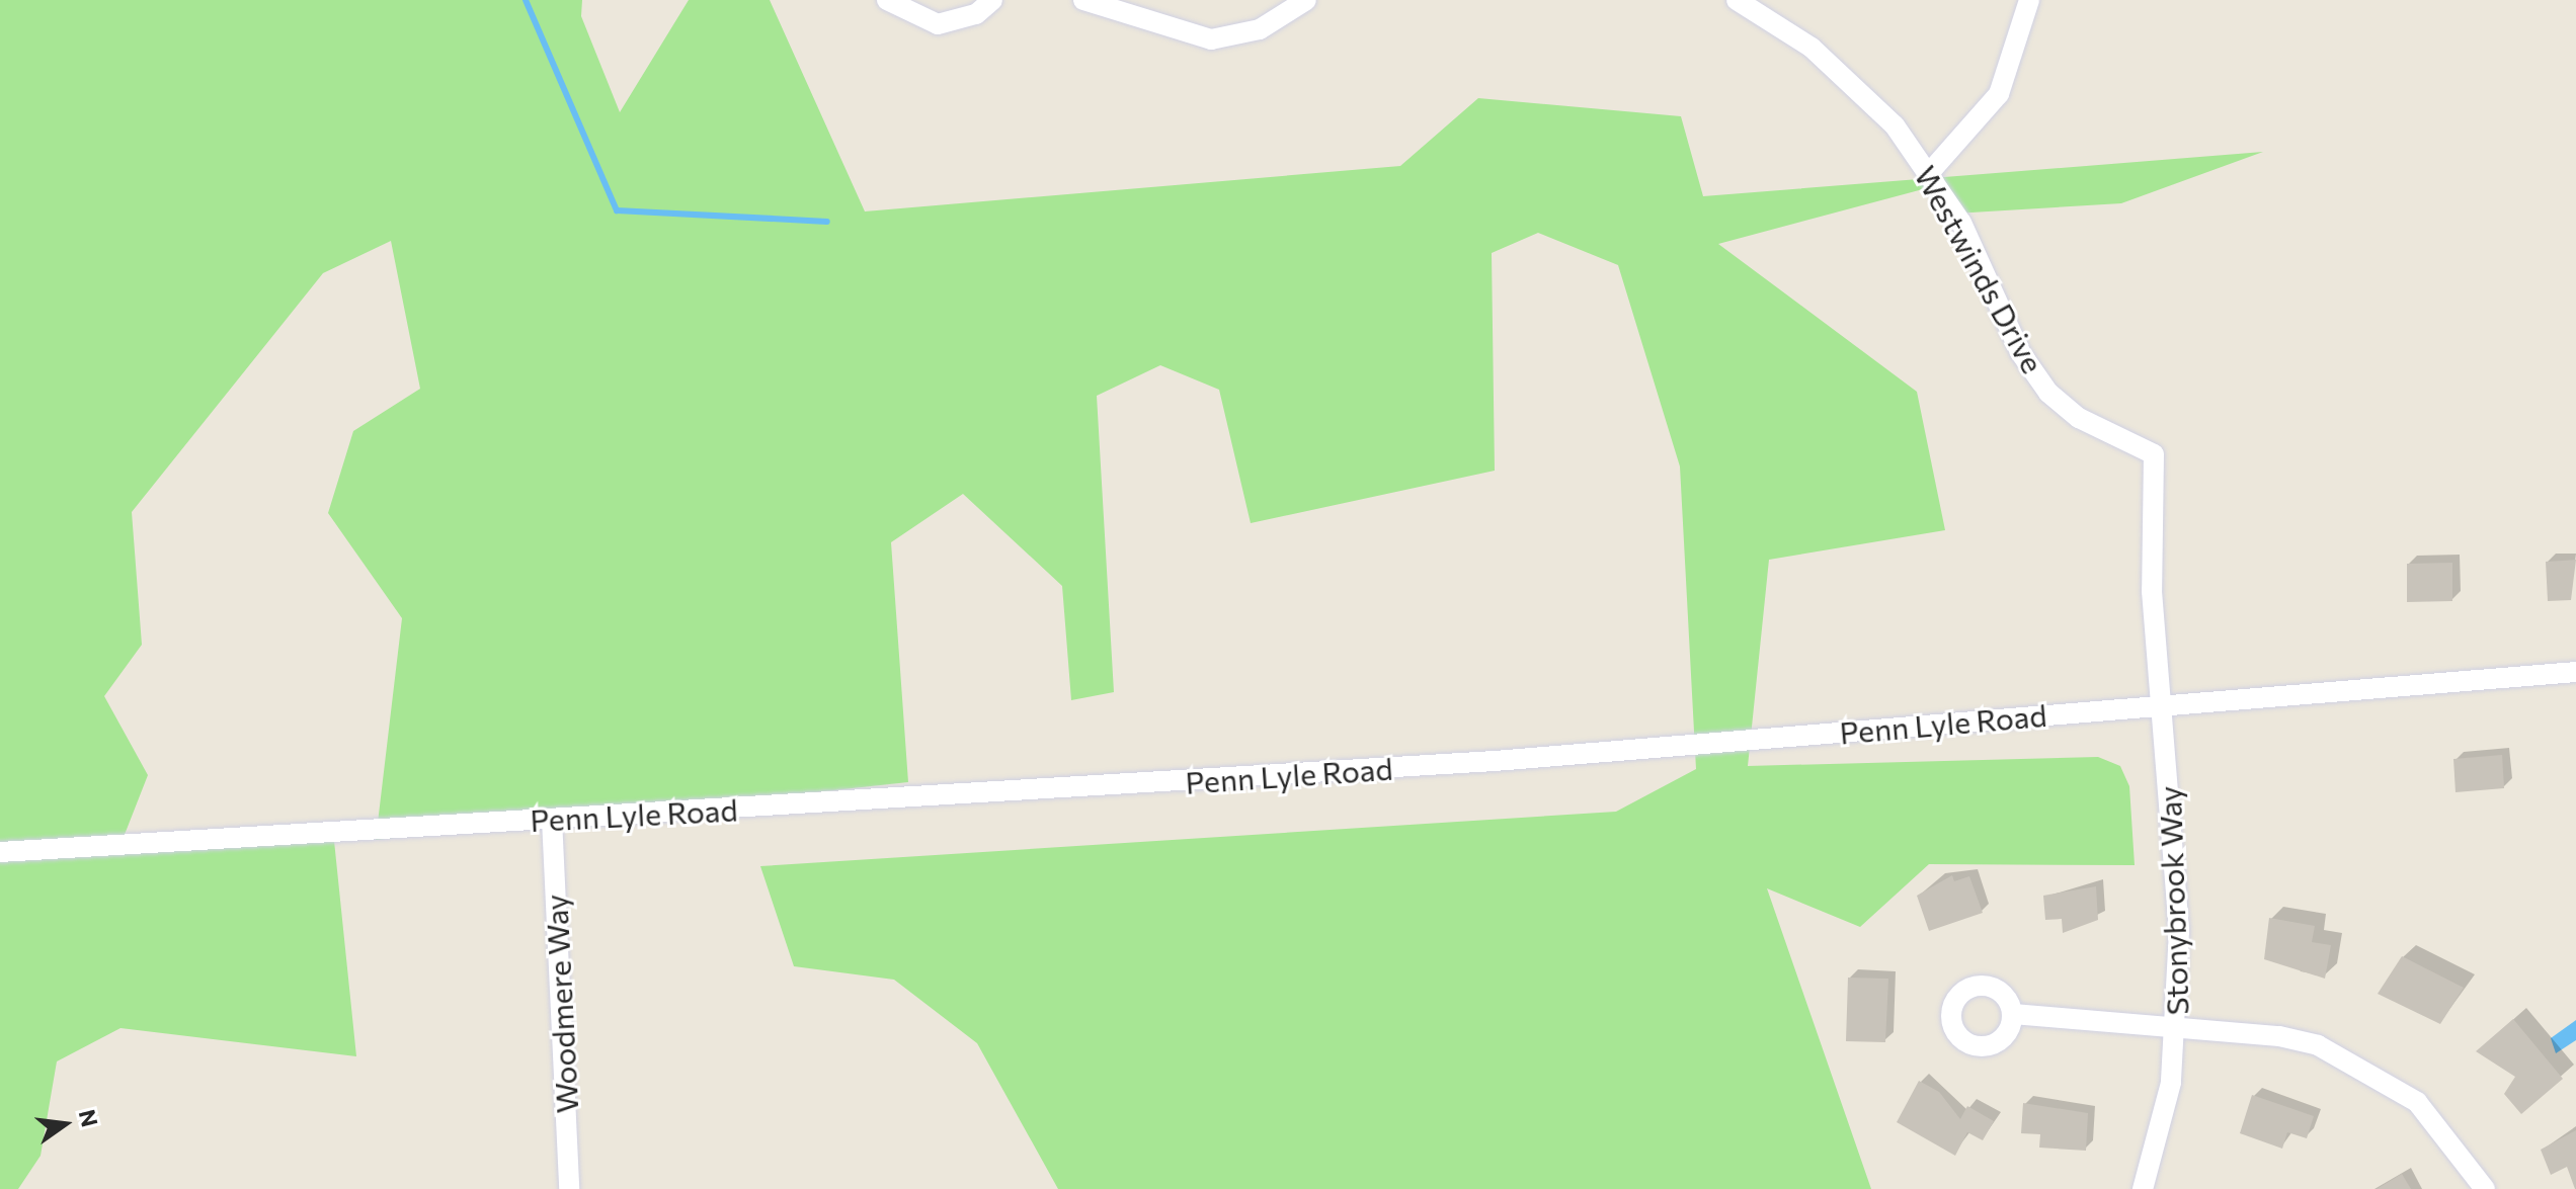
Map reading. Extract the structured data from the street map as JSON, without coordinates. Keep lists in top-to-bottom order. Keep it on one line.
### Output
{"streets":{"street":["Westwinds Drive","Penn Lyle Road","Stonybrook Way","Woodmere Way"]},"crossings":[["Westwinds Drive","Penn Lyle Road"],["Westwinds Drive","Stonybrook Way"],["Penn Lyle Road","Stonybrook Way"],["Penn Lyle Road","Woodmere Way"]],"north":"right"}
